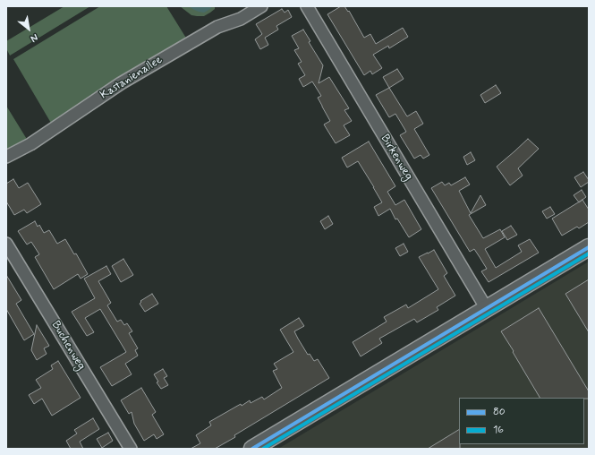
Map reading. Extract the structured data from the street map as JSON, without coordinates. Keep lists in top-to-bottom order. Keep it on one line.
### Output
{"streets":{"street":["Kastanienallee","Birkenweg","Buchenweg"]},"lines":["transit line 80","transit line 16"],"legend":["80","16"],"north":"bottom right"}
